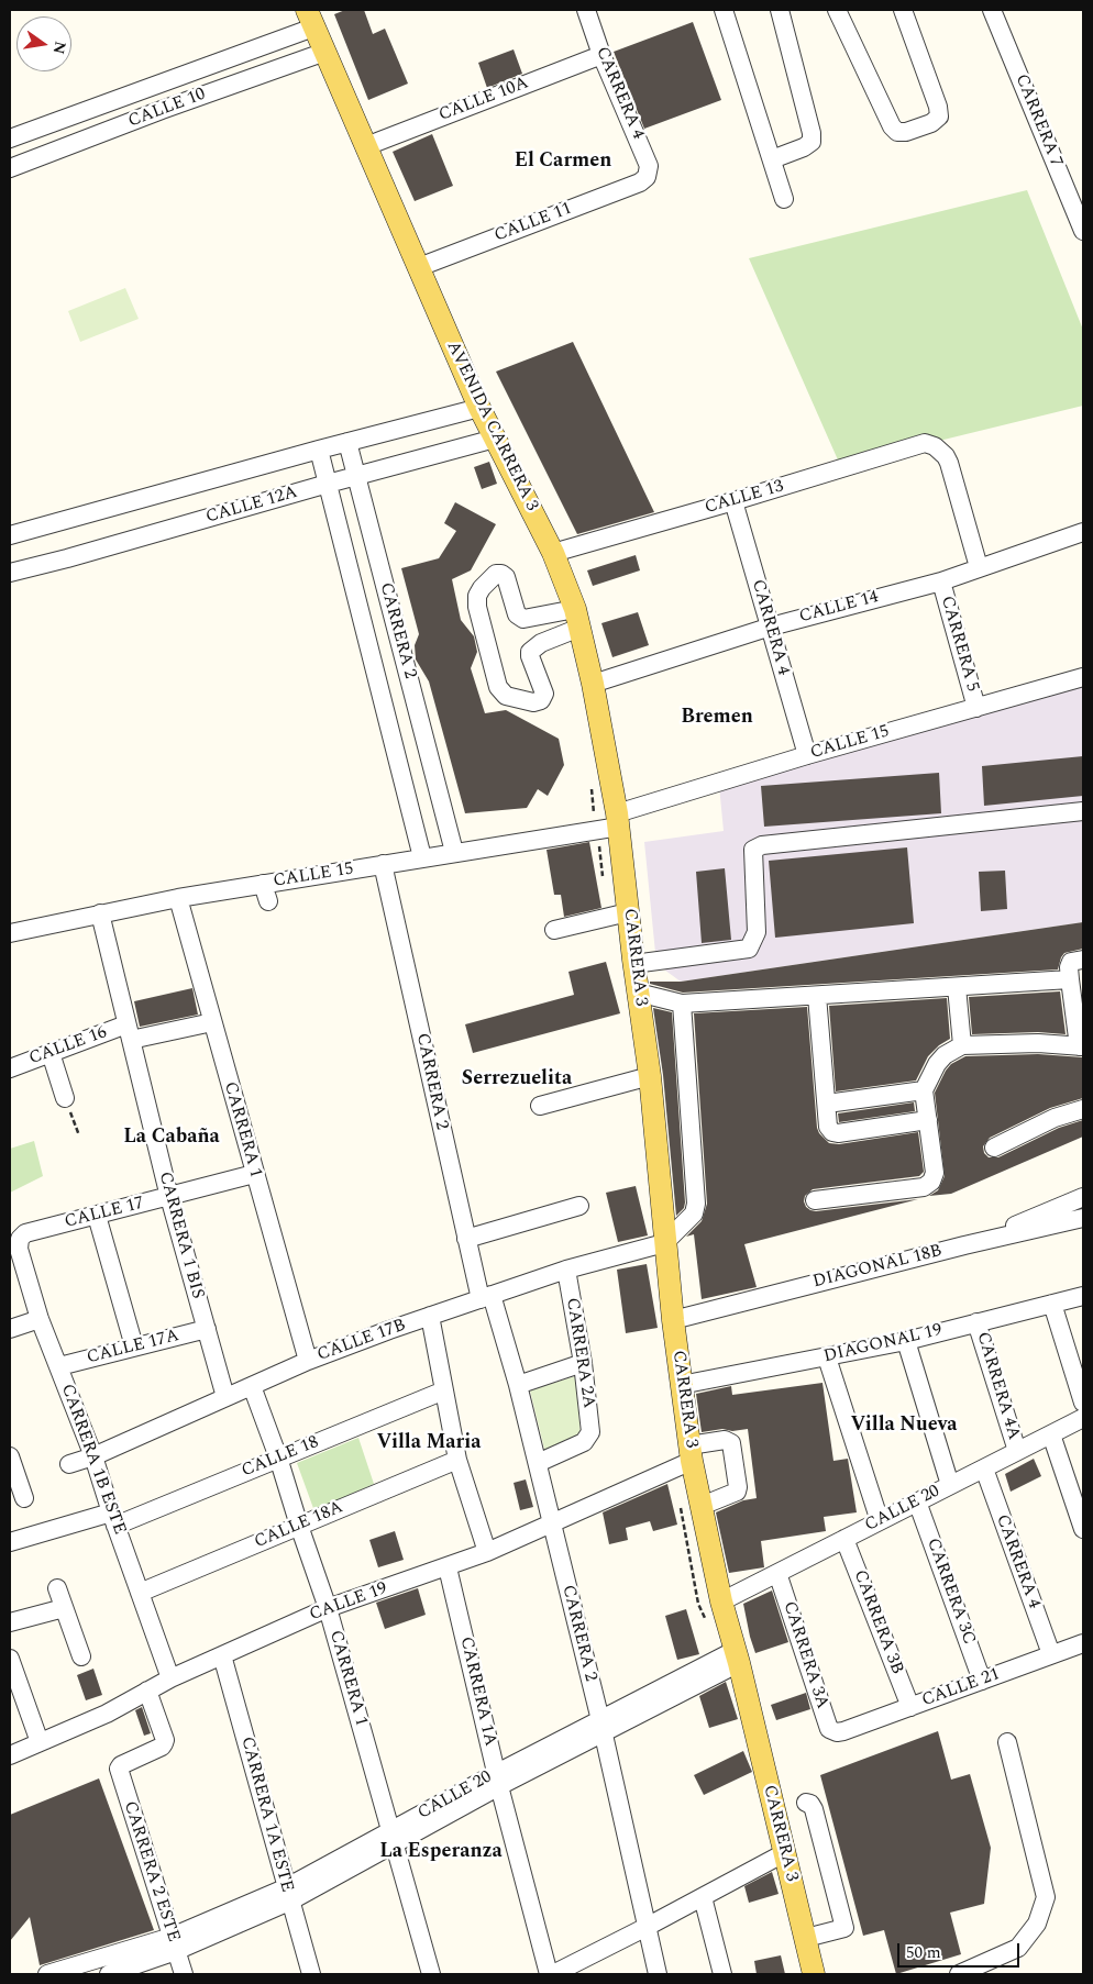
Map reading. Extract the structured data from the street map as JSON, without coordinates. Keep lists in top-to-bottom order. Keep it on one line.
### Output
{"streets":{"main road":["AVENIDA CARRERA 3","CARRERA 3"],"street":["CARRERA 4","CALLE 10A","CALLE 10","CARRERA 7","CALLE 11","CALLE 13","CALLE 12A","CALLE 14","CARRERA 2","CARRERA 5","CALLE 15","CALLE 16","CARRERA 1","CALLE 17","CARRERA 1 BIS","DIAGONAL 18B","CALLE 17B","DIAGONAL 19","CALLE 17A","CARRERA 2A","CARRERA 4A","CALLE 18","CARRERA 1B ESTE","CALLE 20","CALLE 18A","CARRERA 3C","CALLE 19","CARRERA 3B","CARRERA 3A","CALLE 21","CARRERA 1A","CARRERA 1A ESTE","CARRERA 2 ESTE"]},"crossings":[["CARRERA 4","CALLE 10A"],["CARRERA 4","CALLE 11"],["CARRERA 4","CALLE 13"],["CARRERA 4","CALLE 14"],["CARRERA 4","CALLE 15"],["CARRERA 4","CALLE 20"],["CARRERA 4","CALLE 21"],["CALLE 10A","AVENIDA CARRERA 3"],["CALLE 10","AVENIDA CARRERA 3"],["CALLE 11","AVENIDA CARRERA 3"],["AVENIDA CARRERA 3","CALLE 13"],["AVENIDA CARRERA 3","CALLE 12A"],["AVENIDA CARRERA 3","CALLE 14"],["AVENIDA CARRERA 3","CALLE 15"],["AVENIDA CARRERA 3","CARRERA 3"],["CALLE 13","CALLE 14"],["CALLE 12A","CARRERA 2"],["CALLE 14","CARRERA 5"],["CARRERA 2","CALLE 15"],["CARRERA 2","CALLE 17B"],["CARRERA 2","CARRERA 2A"],["CARRERA 2","CALLE 20"],["CARRERA 2","CALLE 19"],["CARRERA 5","CALLE 15"],["CALLE 15","CARRERA 3"],["CALLE 15","CARRERA 1"],["CALLE 15","CARRERA 1 BIS"],["CARRERA 3","DIAGONAL 18B"],["CARRERA 3","CALLE 17B"],["CARRERA 3","DIAGONAL 19"],["CARRERA 3","CALLE 20"],["CARRERA 3","CALLE 19"],["CALLE 16","CARRERA 1"],["CALLE 16","CARRERA 1 BIS"],["CARRERA 1","CALLE 17"],["CARRERA 1","CALLE 17B"],["CARRERA 1","CALLE 18"],["CARRERA 1","CALLE 20"],["CARRERA 1","CALLE 18A"],["CARRERA 1","CALLE 19"],["CALLE 17","CARRERA 1 BIS"],["CALLE 17","CARRERA 1B ESTE"],["CARRERA 1 BIS","CALLE 17B"],["CARRERA 1 BIS","CALLE 17A"],["CALLE 17B","CARRERA 2A"],["CALLE 17B","CARRERA 1B ESTE"],["DIAGONAL 19","CARRERA 4A"],["CALLE 17A","CARRERA 1B ESTE"],["CARRERA 4A","CALLE 20"],["CALLE 18","CARRERA 1B ESTE"],["CARRERA 1B ESTE","CALLE 18A"],["CARRERA 1B ESTE","CALLE 19"],["CALLE 20","CARRERA 3C"],["CALLE 20","CARRERA 3B"],["CALLE 20","CARRERA 3A"],["CALLE 20","CARRERA 1A"],["CALLE 20","CARRERA 1A ESTE"],["CALLE 20","CARRERA 2 ESTE"],["CARRERA 3C","CALLE 21"],["CALLE 19","CARRERA 1A"],["CALLE 19","CARRERA 1A ESTE"],["CALLE 19","CARRERA 2 ESTE"],["CARRERA 3B","CALLE 21"],["CARRERA 3A","CALLE 21"]],"districts":["El Carmen","Bremen","Serrezuelita","La Cabaña","Villa Nueva","Villa Maria","La Esperanza"],"scale_bar":"50 m","north":"right"}
